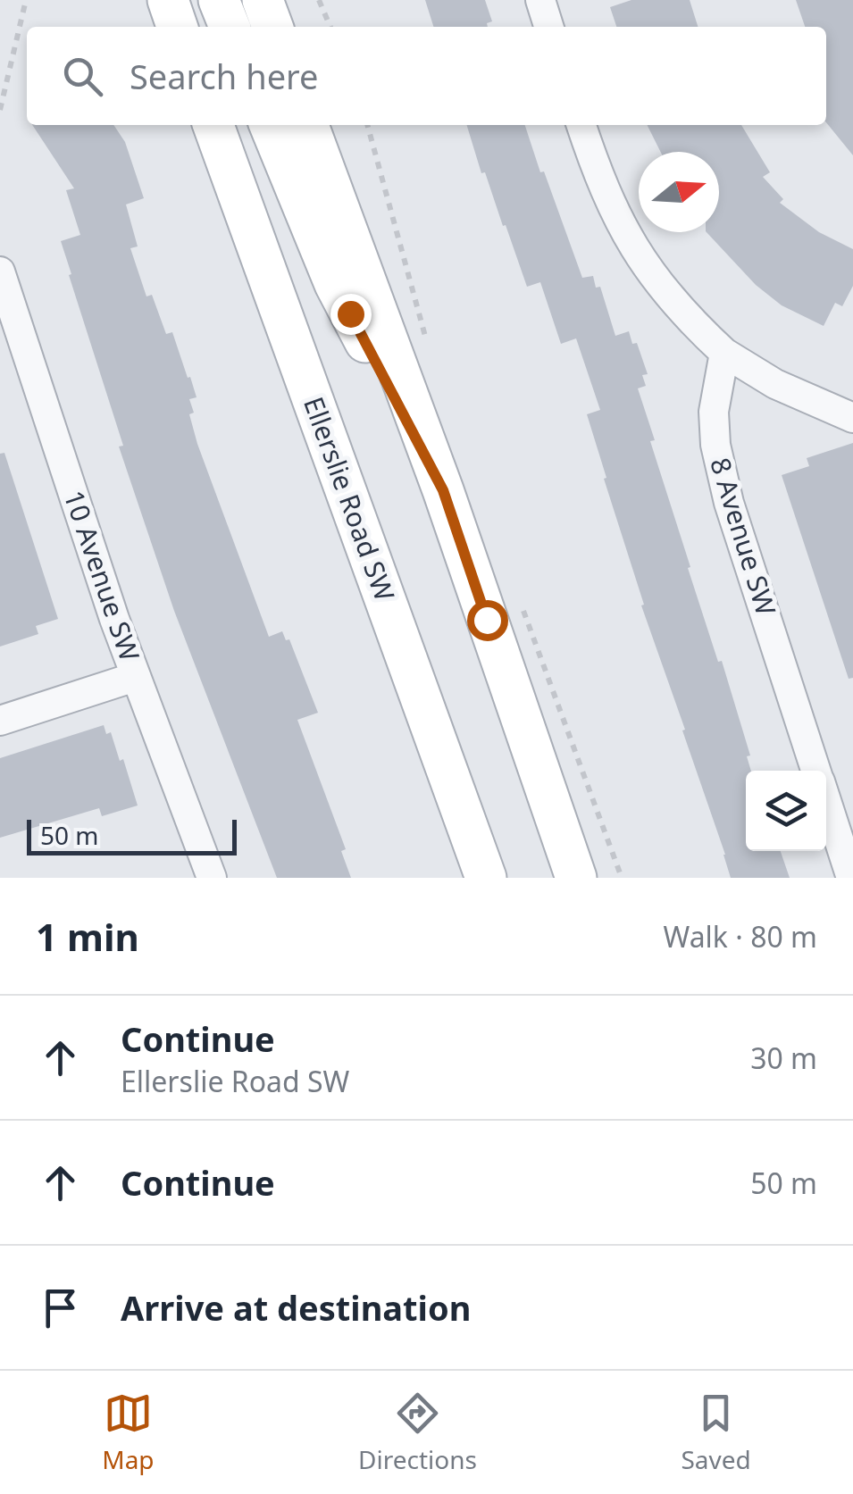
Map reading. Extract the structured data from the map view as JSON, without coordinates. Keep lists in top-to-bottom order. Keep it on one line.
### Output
{"streets":{"main road":["Ellerslie Road SW"],"street":["8 Avenue SW","10 Avenue SW"]},"scale_bar":"50 m","north":"right","page":{"search":"Search here","scale":"50 m","heading":["1 min","Walk · 80 m"],"list":[["Continue","Ellerslie Road SW","30 m"],["Continue","50 m"],"Arrive at destination"],"nav":["Map","Directions","Saved"]}}
